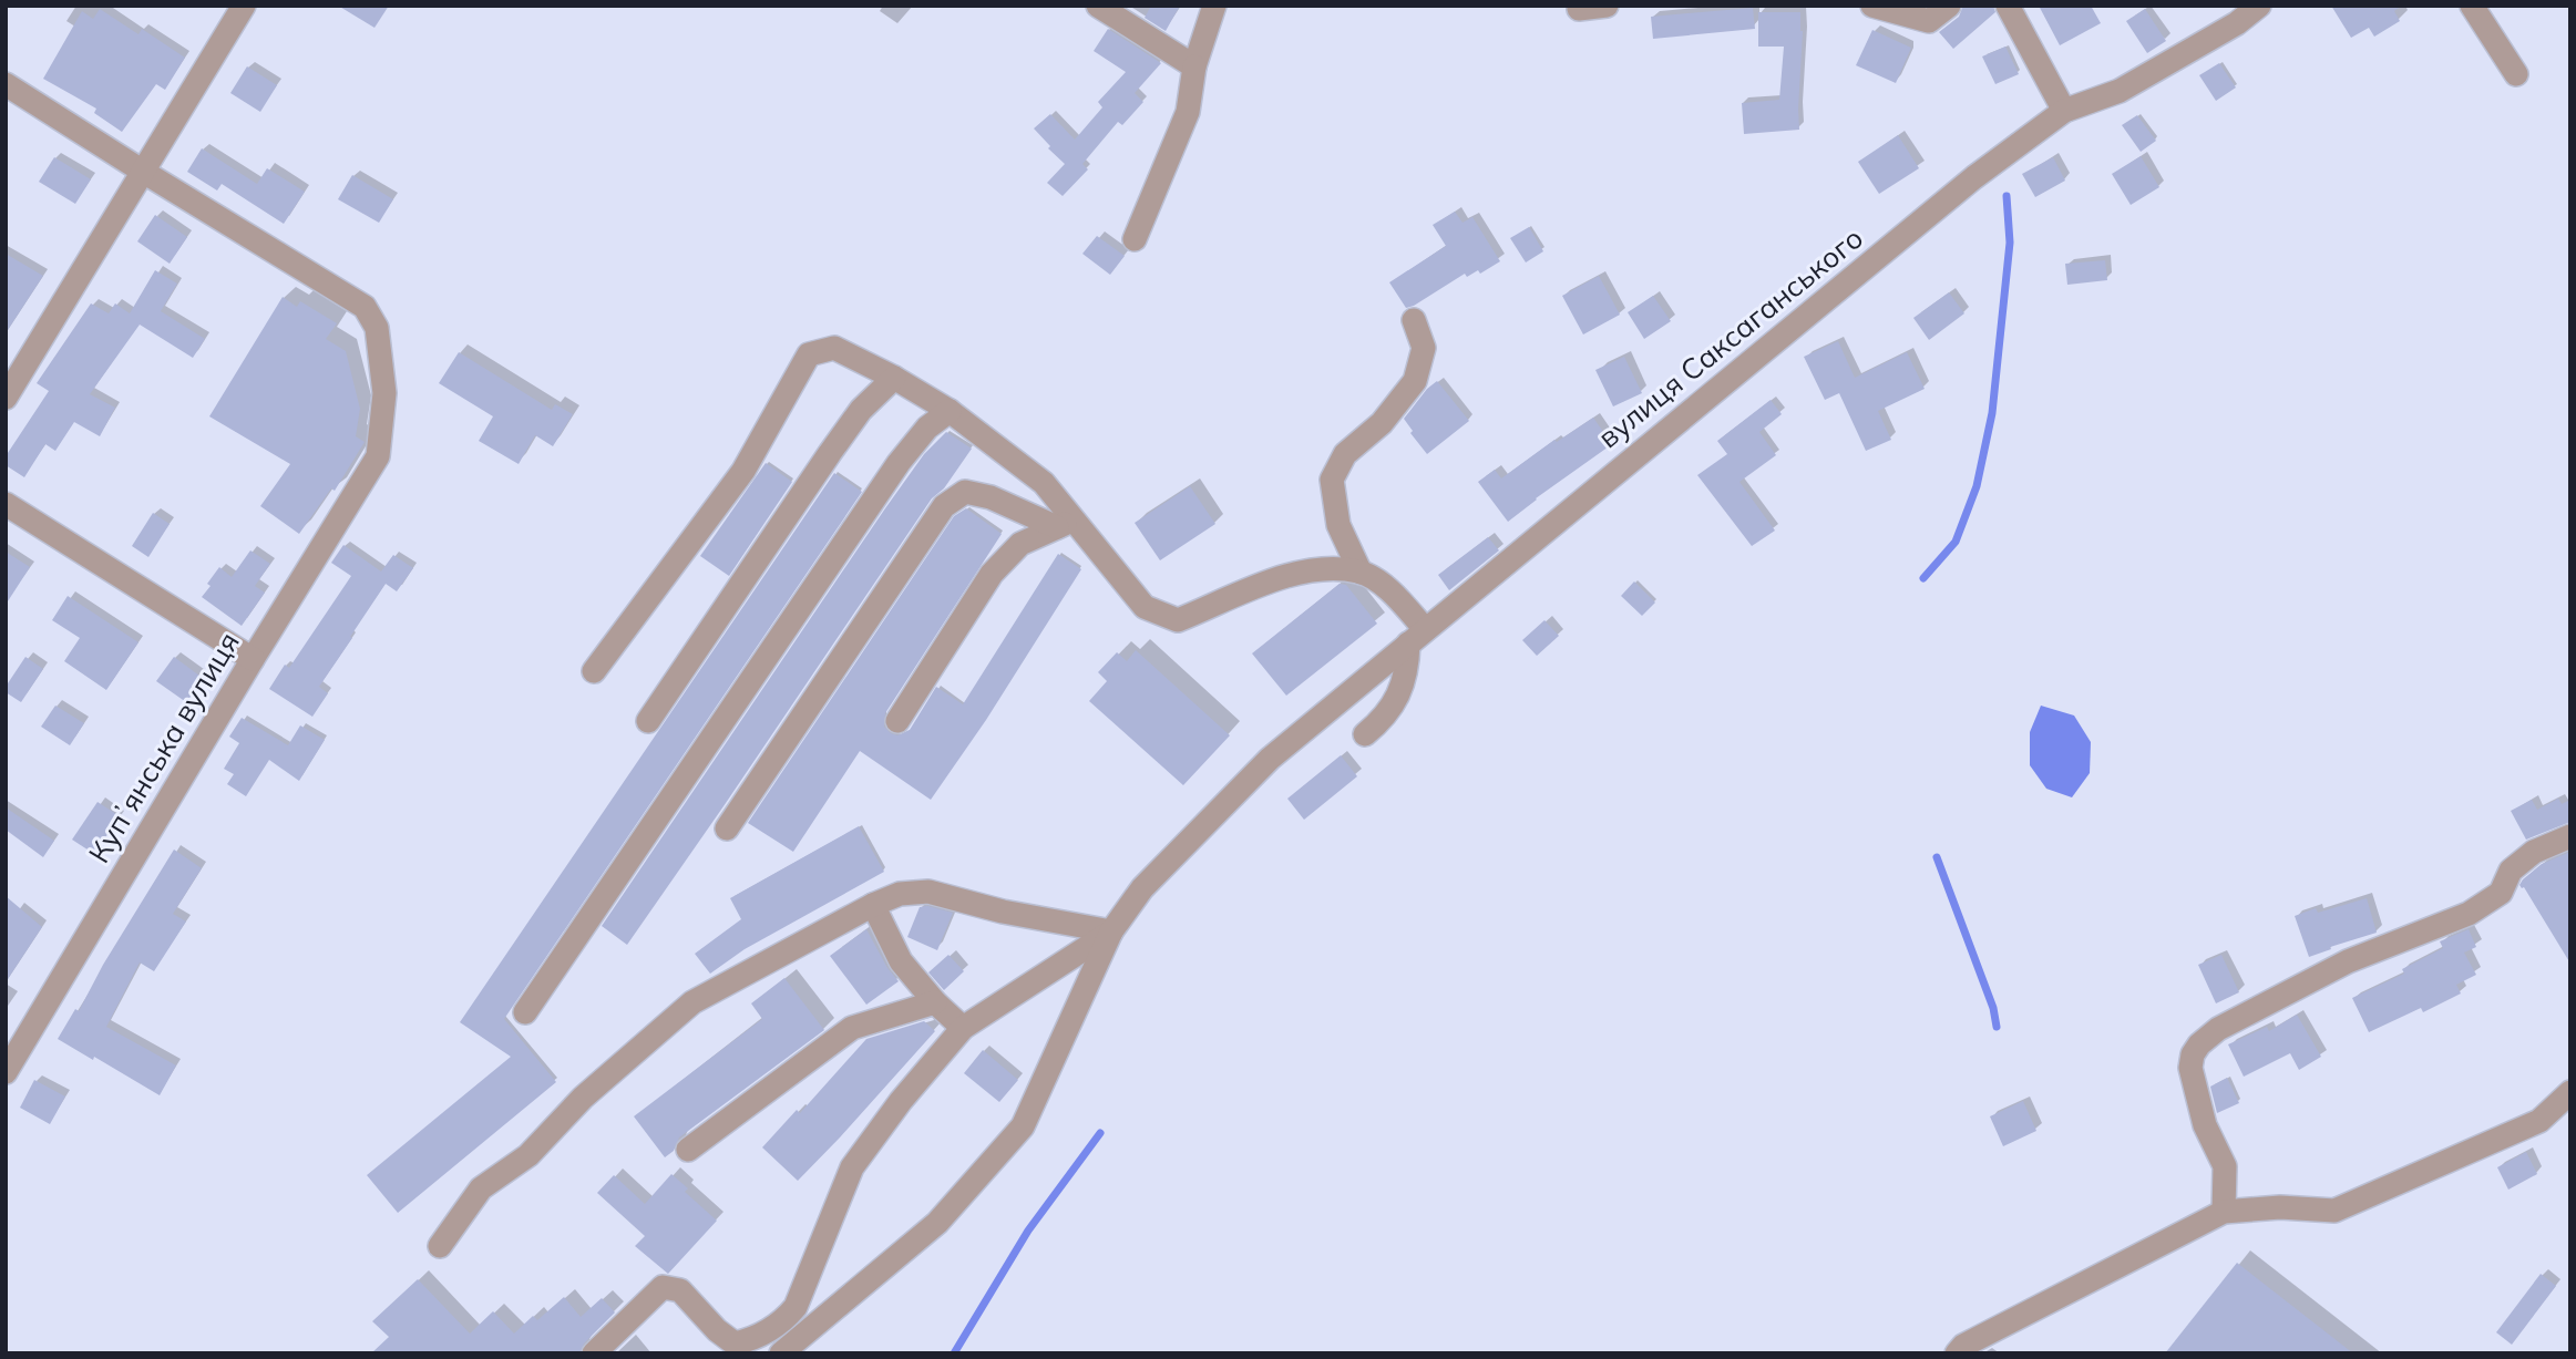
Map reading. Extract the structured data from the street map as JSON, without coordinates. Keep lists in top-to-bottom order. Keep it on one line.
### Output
{"streets":{"street":["вулиця Саксаганського","Купʼянська вулиця"]}}
